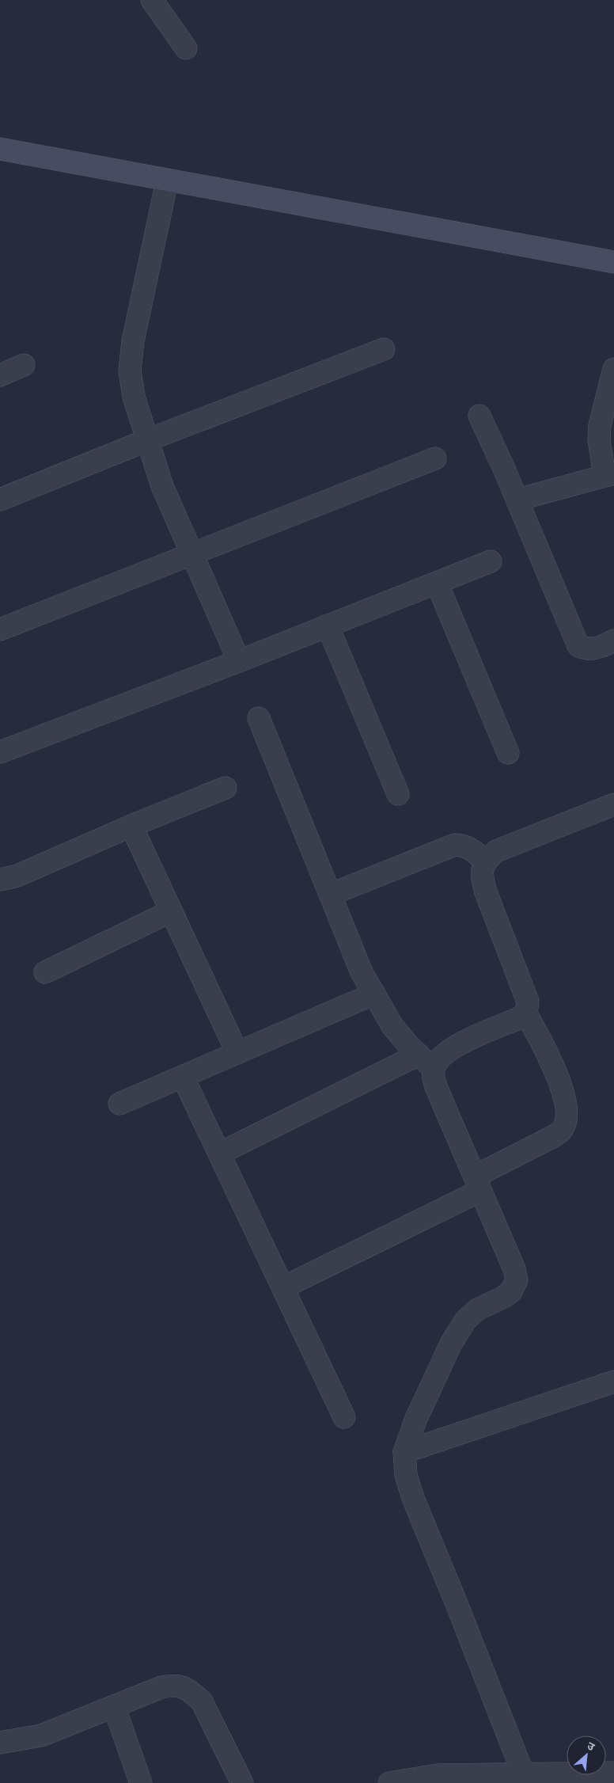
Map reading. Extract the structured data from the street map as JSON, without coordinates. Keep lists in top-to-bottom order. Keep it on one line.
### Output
{"north":"top right"}
